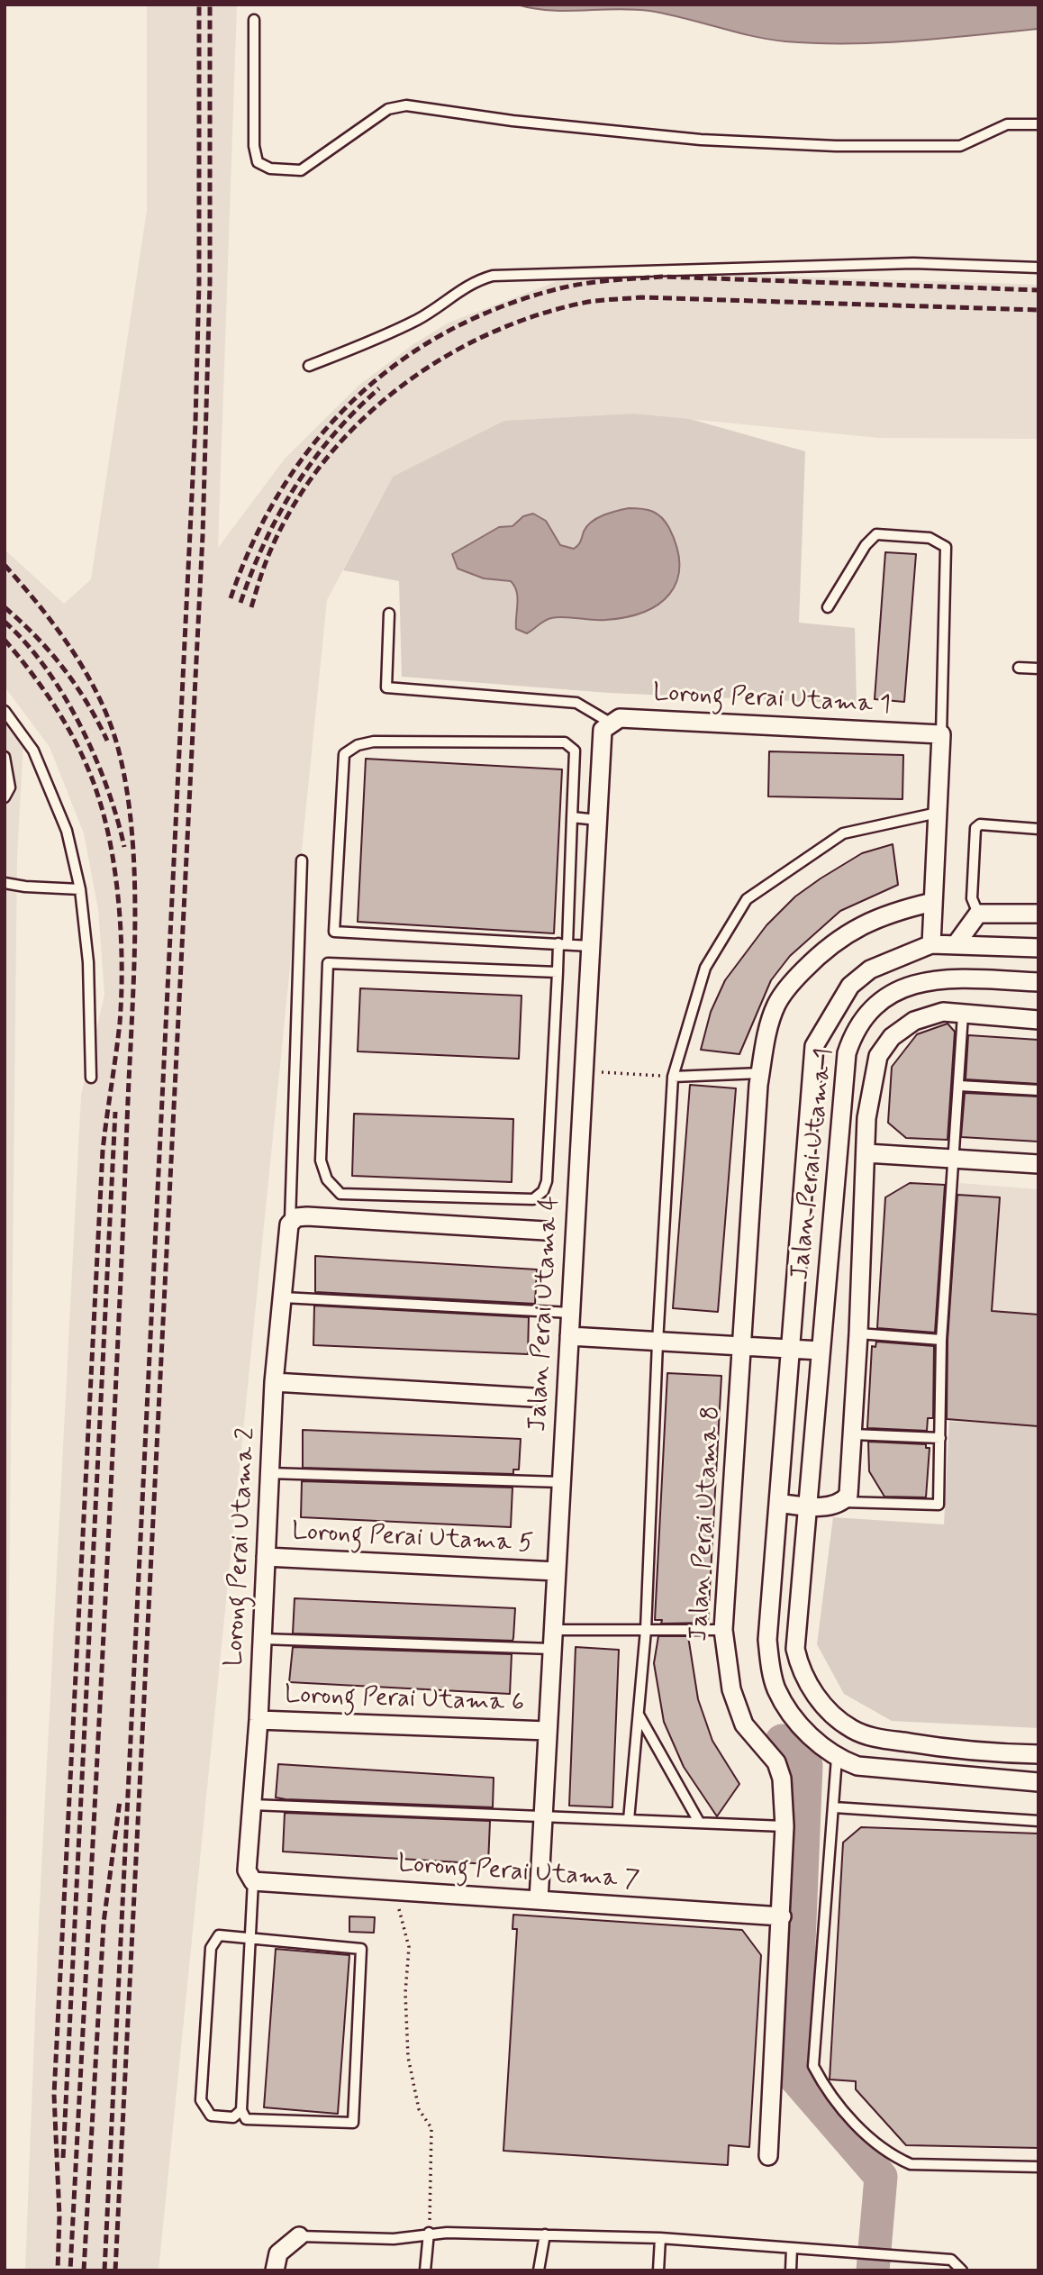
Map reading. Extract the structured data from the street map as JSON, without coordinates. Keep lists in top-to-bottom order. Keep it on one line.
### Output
{"streets":{"street":["Lorong Perai Utama 1","Jalan Perai Utama 1","Jalan Perai Utama 4","Jalan Perai Utama 8","Lorong Perai Utama 5","Lorong Perai Utama 2","Lorong Perai Utama 6","Lorong Perai Utama 7"]},"crossings":[["Lorong Perai Utama 1","Jalan Perai Utama 4"],["Jalan Perai Utama 4","Lorong Perai Utama 5"],["Jalan Perai Utama 4","Lorong Perai Utama 6"],["Jalan Perai Utama 4","Lorong Perai Utama 7"],["Jalan Perai Utama 8","Lorong Perai Utama 7"],["Lorong Perai Utama 5","Lorong Perai Utama 2"],["Lorong Perai Utama 2","Lorong Perai Utama 6"],["Lorong Perai Utama 2","Lorong Perai Utama 7"]]}
